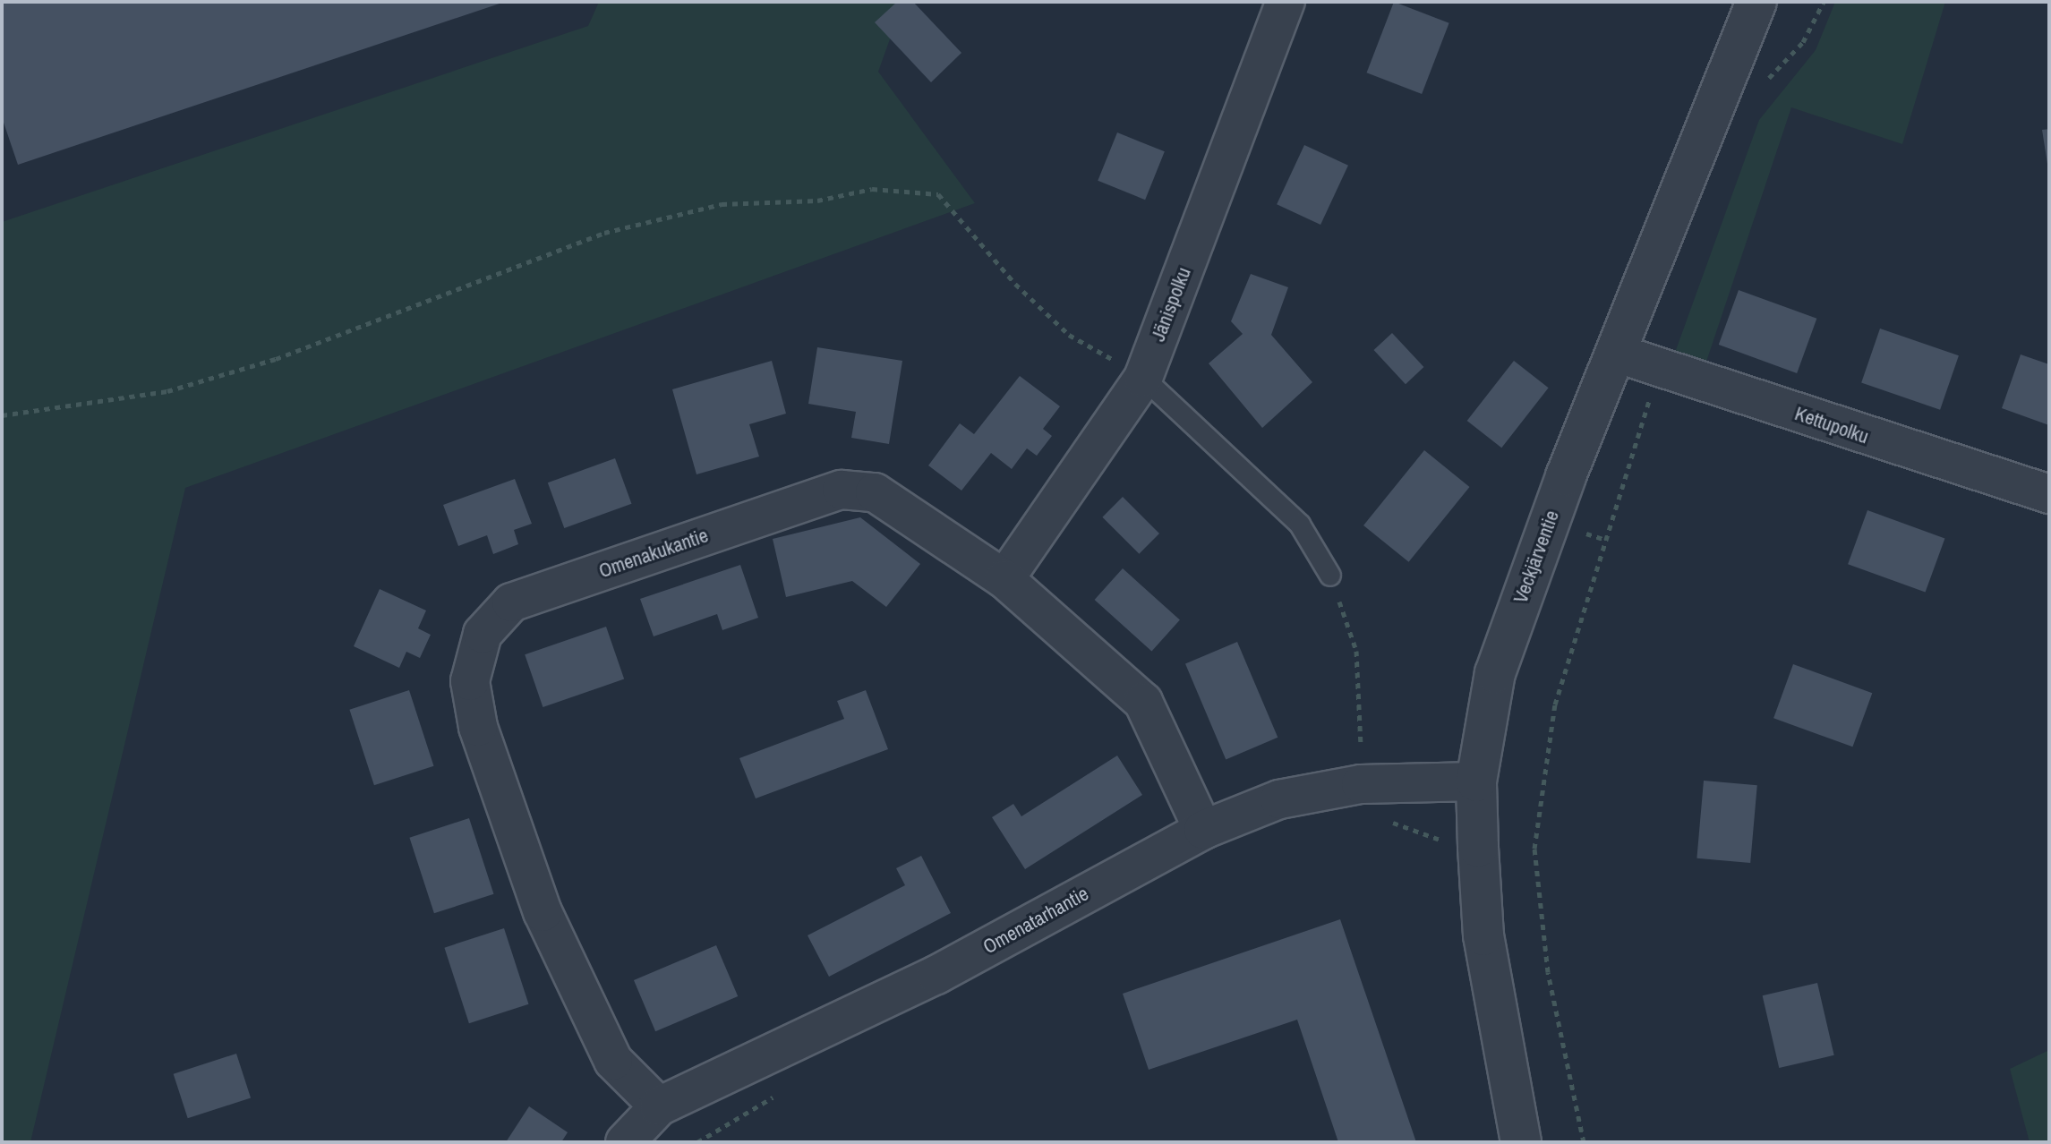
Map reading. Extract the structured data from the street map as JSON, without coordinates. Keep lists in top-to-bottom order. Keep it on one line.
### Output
{"streets":{"street":["Jänispolku","Kettupolku","Omenakukantie","Veckjärventie","Omenatarhantie"]},"crossings":[["Jänispolku","Omenakukantie"],["Kettupolku","Veckjärventie"],["Omenakukantie","Omenatarhantie"],["Veckjärventie","Omenatarhantie"]]}
